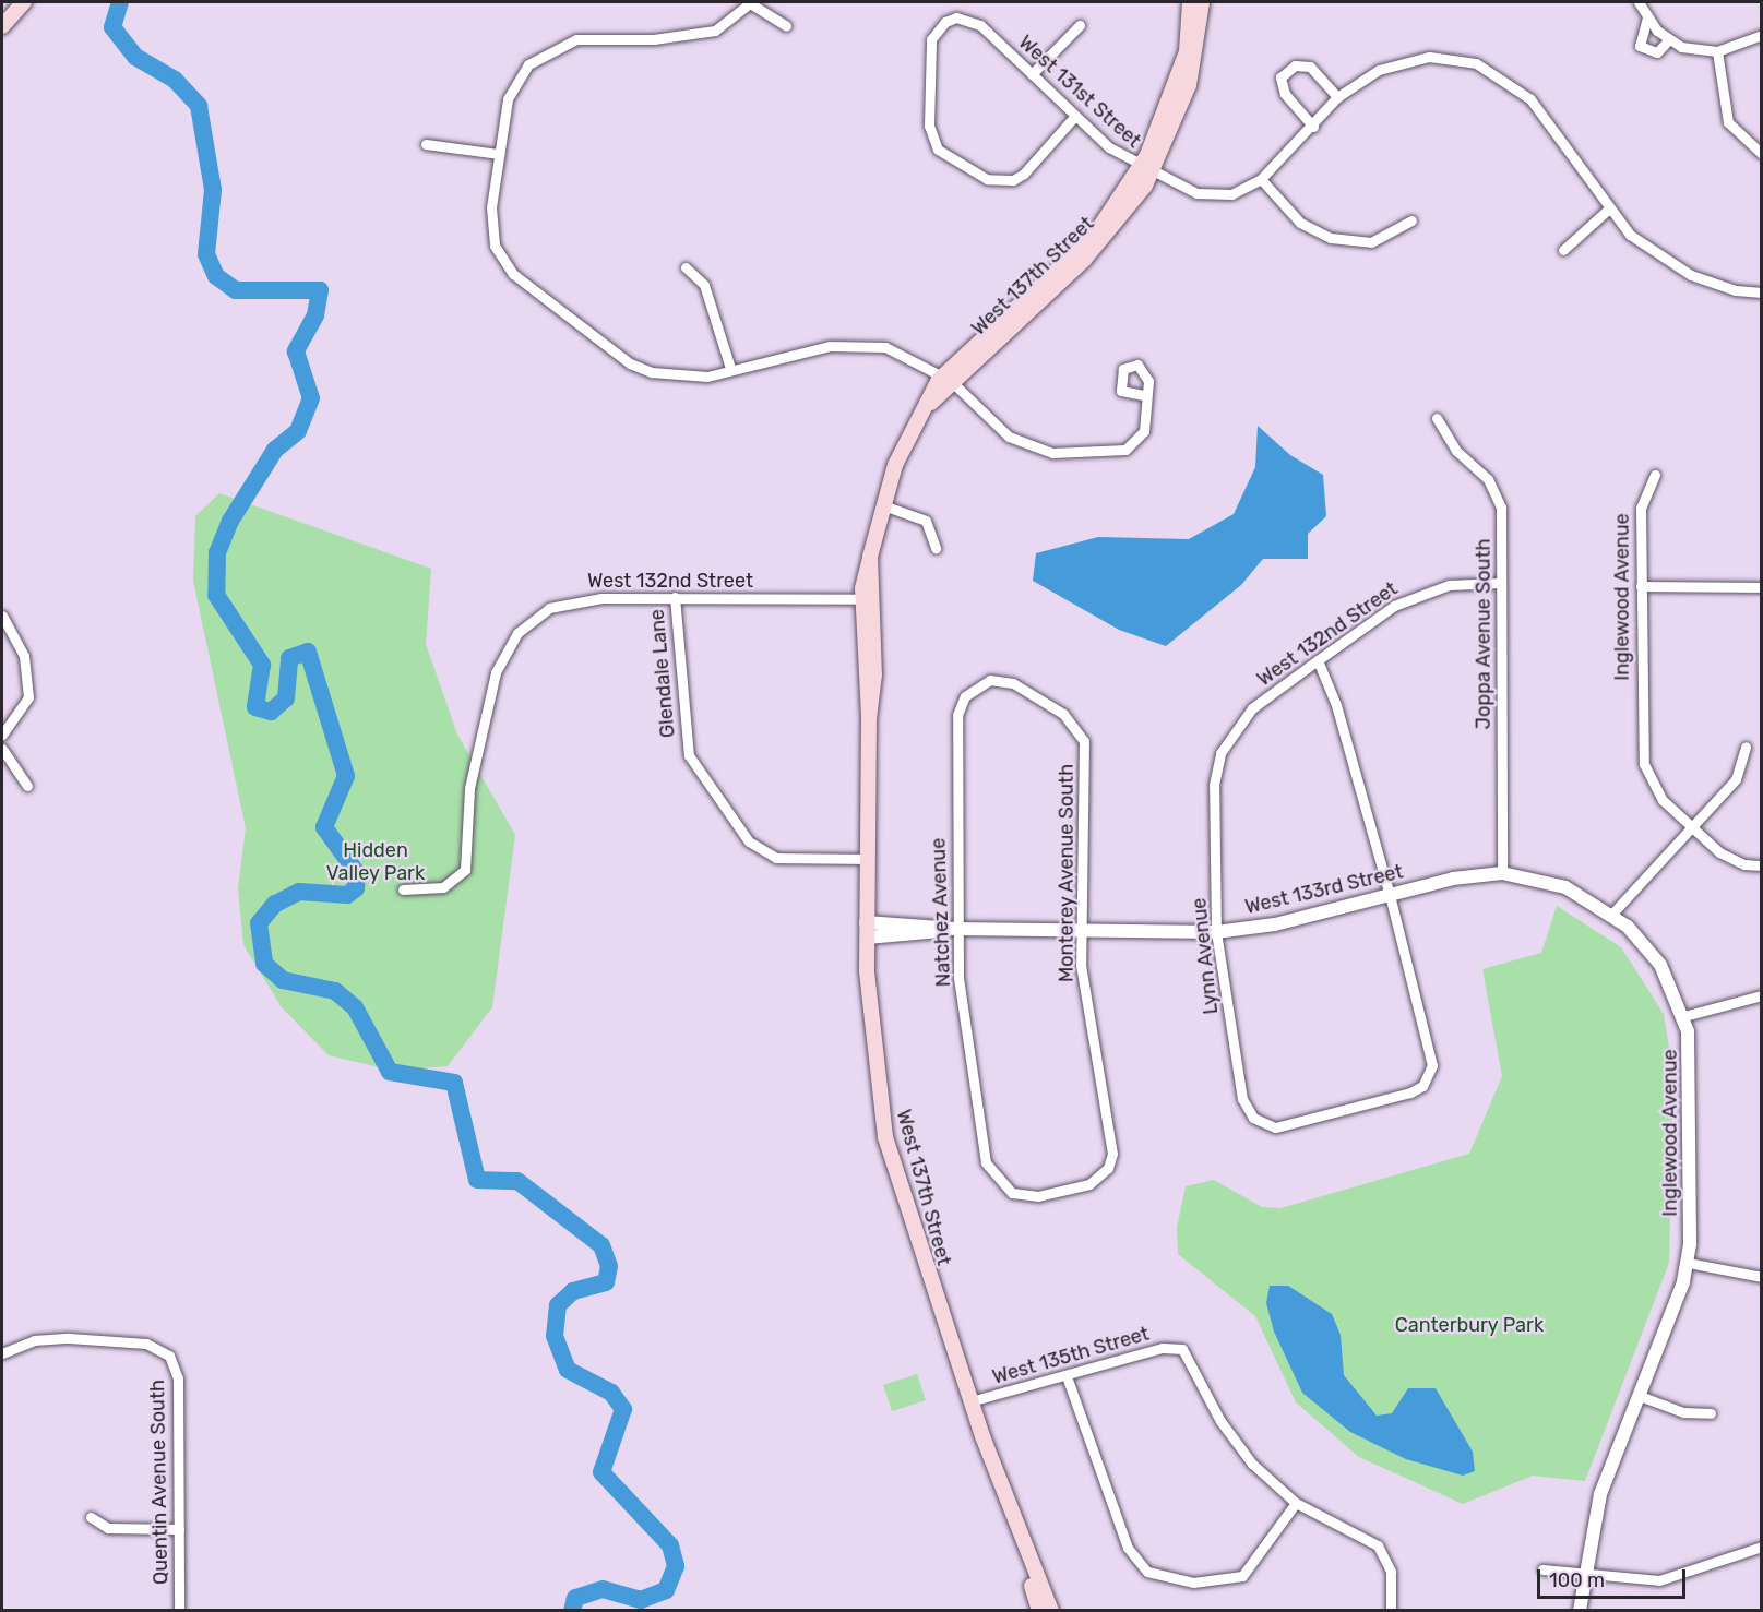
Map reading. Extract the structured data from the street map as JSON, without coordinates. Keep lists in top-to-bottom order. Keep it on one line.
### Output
{"streets":{"main road":["West 137th Street"],"street":["West 131st Street","West 132nd Street","Inglewood Avenue","Joppa Avenue South","Glendale Lane","Monterey Avenue South","West 133rd Street","Natchez Avenue","Lynn Avenue","West 135th Street","Quentin Avenue South"]},"crossings":[["West 131st Street","West 137th Street"],["West 137th Street","West 132nd Street"],["West 137th Street","Glendale Lane"],["West 137th Street","West 133rd Street"],["West 137th Street","West 135th Street"],["West 132nd Street","Joppa Avenue South"],["West 132nd Street","Glendale Lane"],["West 132nd Street","Lynn Avenue"],["Inglewood Avenue","West 133rd Street"],["Joppa Avenue South","West 133rd Street"],["Monterey Avenue South","West 133rd Street"],["Monterey Avenue South","Natchez Avenue"],["West 133rd Street","Natchez Avenue"],["West 133rd Street","Lynn Avenue"]],"parks":["Hidden Valley Park","Canterbury Park"],"scale_bar":"100 m"}
